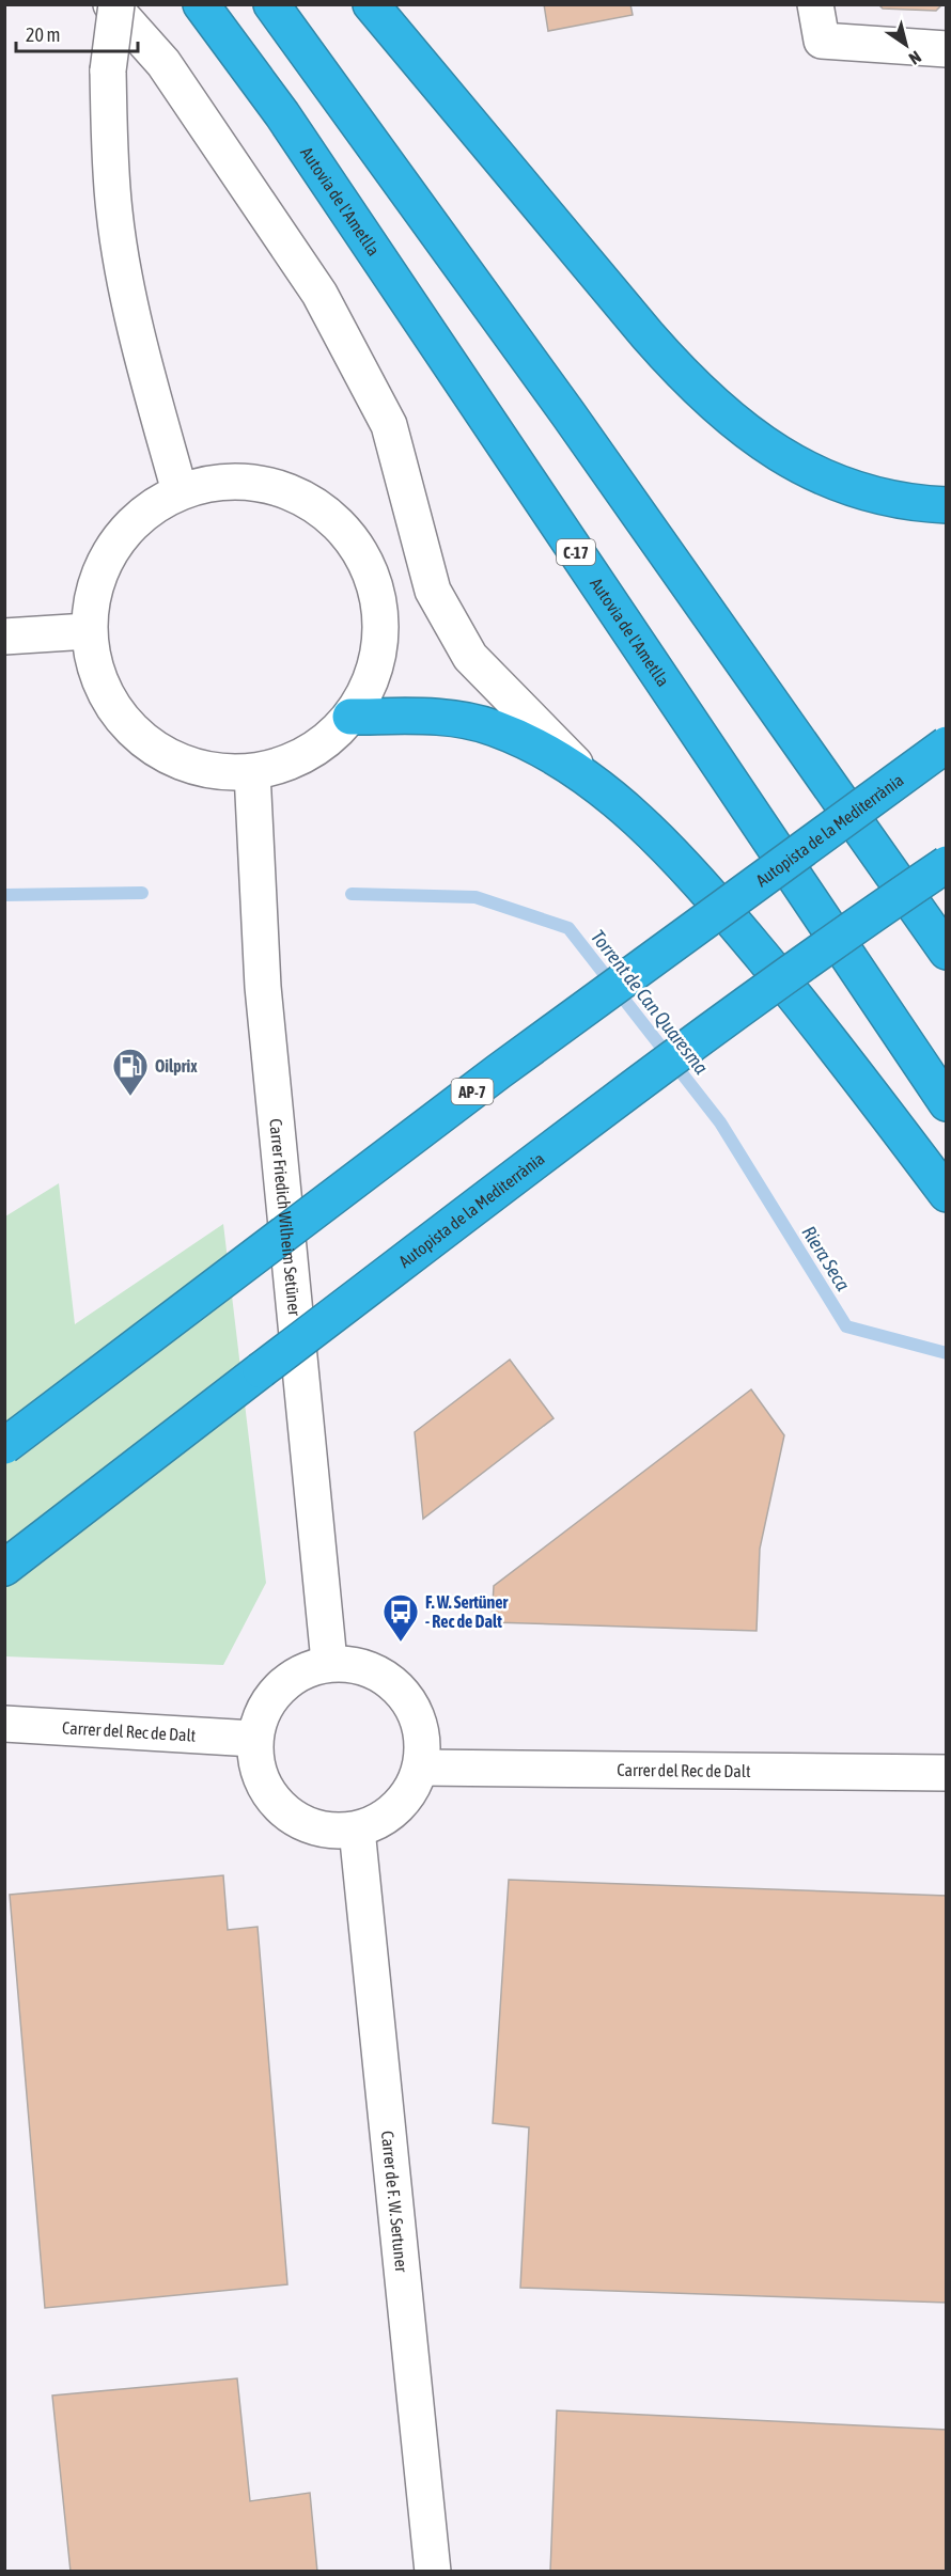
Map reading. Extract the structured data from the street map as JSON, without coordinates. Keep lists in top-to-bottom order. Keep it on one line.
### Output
{"streets":{"highway":["Autovia de l'Ametlla","C-17","Autopista de la Mediterrània","AP-7"],"street":["Carrer Friedich Wilheim Setüner","Carrer del Rec de Dalt","Carrer de F. W. Sertuner"]},"crossings":[["Carrer Friedich Wilheim Setüner","Carrer del Rec de Dalt"],["Carrer Friedich Wilheim Setüner","Carrer de F. W. Sertuner"],["Carrer del Rec de Dalt","Carrer de F. W. Sertuner"]],"water":["Torrent de Can Quaresma","Riera Seca"],"places":{"fuel station":["Oilprix"],"bus stop":["F. W. Sertüner - Rec de Dalt"]},"scale_bar":"20 m","north":"bottom right"}
